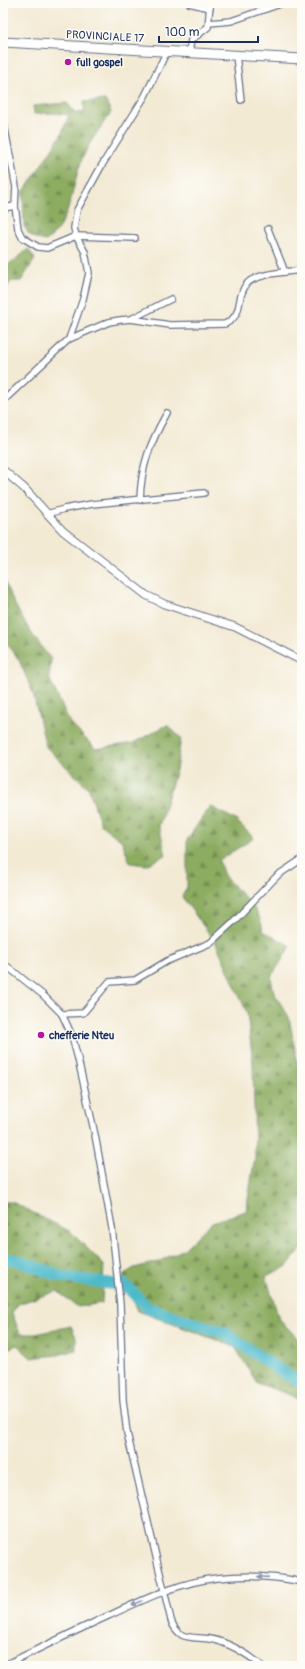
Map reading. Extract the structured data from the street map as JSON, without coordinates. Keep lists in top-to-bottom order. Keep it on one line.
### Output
{"streets":{"main road":["PROVINCIALE 17"]},"places":["full gospel","chefferie Nteu"],"scale_bar":"100 m"}
